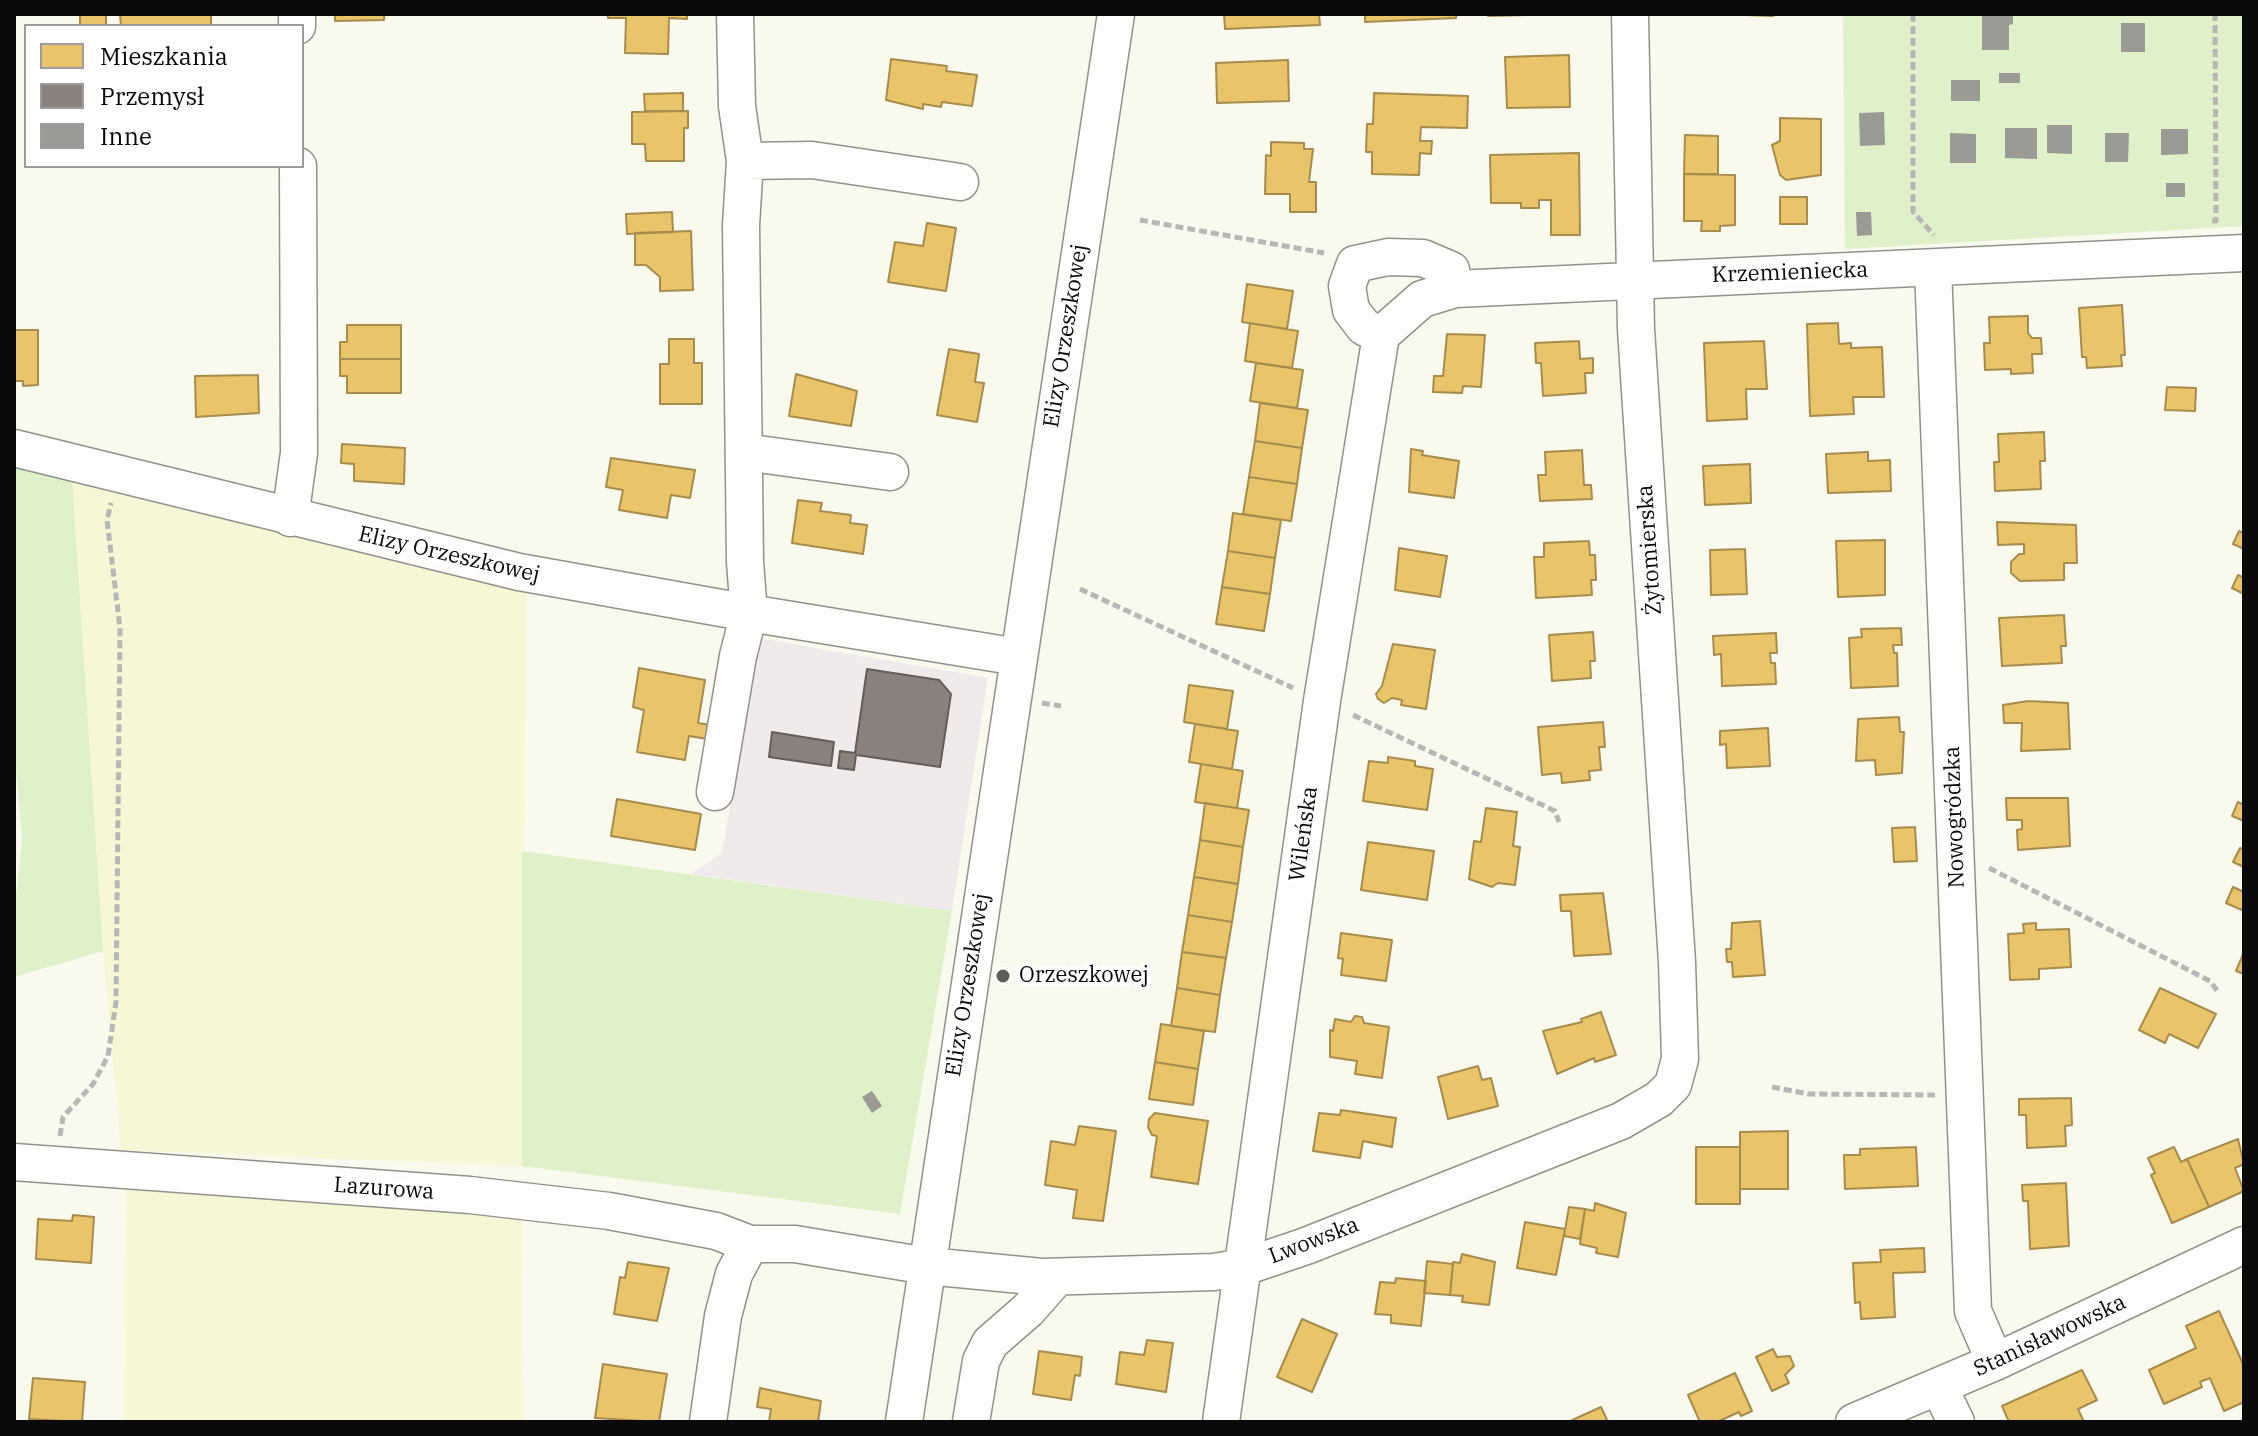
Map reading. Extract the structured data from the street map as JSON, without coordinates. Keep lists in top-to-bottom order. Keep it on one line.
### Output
{"streets":{"street":["Krzemieniecka","Elizy Orzeszkowej","Żytomierska","Nowogródzka","Wileńska","Lazurowa","Lwowska","Stanisławowska"]},"crossings":[["Krzemieniecka","Żytomierska"],["Krzemieniecka","Nowogródzka"],["Elizy Orzeszkowej","Lwowska"],["Żytomierska","Lwowska"],["Nowogródzka","Stanisławowska"],["Wileńska","Lwowska"]],"places":["Orzeszkowej"],"legend":["Mieszkania","Przemysł","Inne"]}
